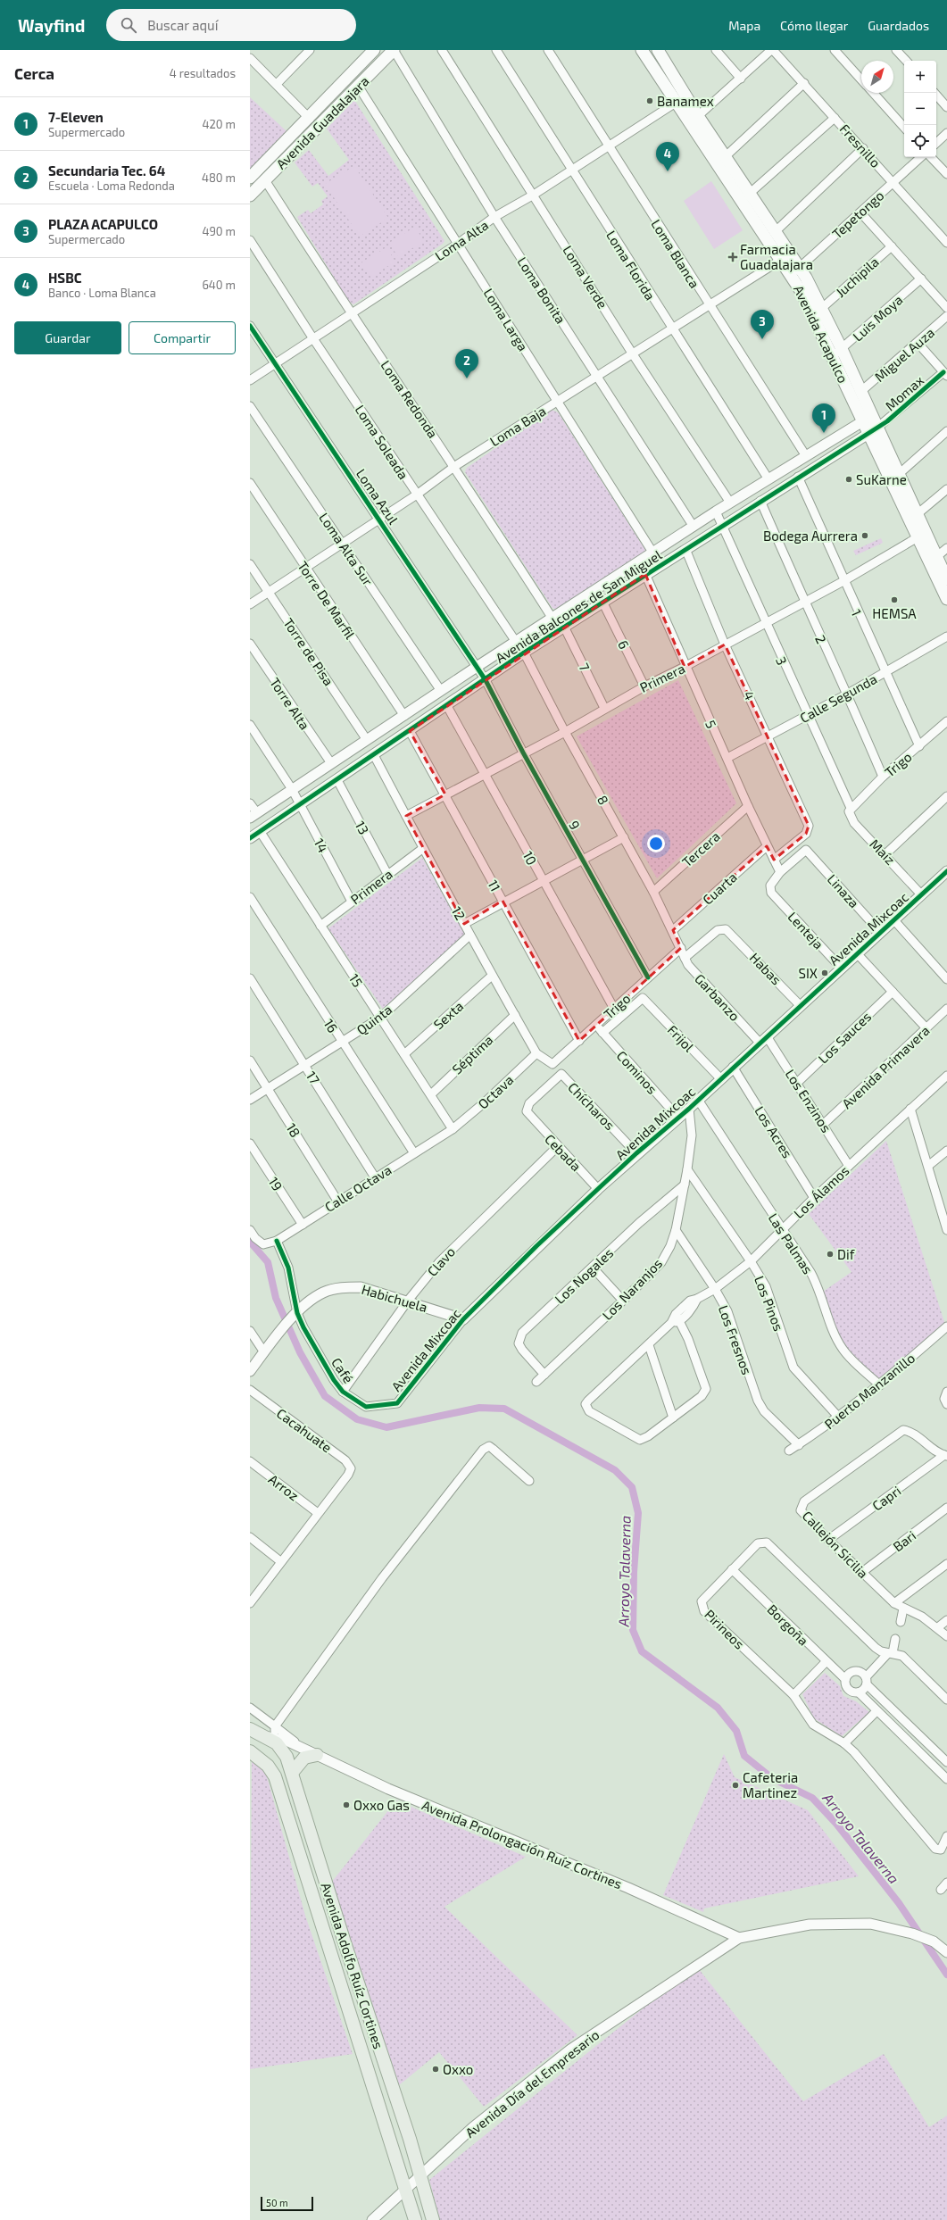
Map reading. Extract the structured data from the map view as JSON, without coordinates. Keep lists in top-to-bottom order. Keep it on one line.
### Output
{"streets":{"main road":["Avenida Guadalajara","Avenida Acapulco","Avenida Adolfo Ruíz Cortines"],"street":["Fresnillo","Tepetongo","Loma Alta","Loma Blanca","Loma Florida","Loma Verde","Juchipila","Loma Bonita","Luis Moya","Loma Larga","Miguel Auza","Momax","Loma Redonda","Loma Baja","Loma Soleada","Loma Azul","Loma Alta Sur","Torre De Marfil","Avenida Balcones de San Miguel","1","2","6","Torre de Pisa","3","7","Primera","4","Calle Segunda","Torre Alta","5","Trigo","8","9","13","14","Tercera","Maíz","10","11","Cuarta","Linaza","12","Avenida Mixcoac","Lenteja","Habas","15","Garbanzo","Sexta","Quinta","16","Los Sauces","Frijol","Séptima","Avenida Primavera","Cominos","17","Octava","Los Enzinos","Chícharos","18","Los Acres","Cebada","19","Calle Octava","Los Álamos","Las Palmas","Clavo","Los Nogales","Los Naranjos","Habichuela","Los Pinos","Los Fresnos","Café","Puerto Manzanillo","Cacahuate","Arroz","Capri","Bari","Callejón Sicilia","Borgoña","Pirineos","Avenida Prolongación Ruíz Cortines","Avenida Día del Empresario"]},"crossings":[["Avenida Guadalajara","Loma Bonita"],["Avenida Guadalajara","Loma Larga"],["Avenida Guadalajara","Loma Redonda"],["Fresnillo","Tepetongo"],["Tepetongo","Avenida Acapulco"],["Loma Alta","Loma Blanca"],["Loma Alta","Loma Florida"],["Loma Alta","Loma Verde"],["Loma Alta","Loma Bonita"],["Loma Alta","Loma Larga"],["Loma Alta","Avenida Acapulco"],["Loma Alta","Loma Redonda"],["Loma Alta","Loma Soleada"],["Loma Alta","Loma Azul"],["Loma Blanca","Loma Baja"],["Loma Blanca","Avenida Balcones de San Miguel"],["Loma Florida","Loma Baja"],["Loma Florida","Avenida Balcones de San Miguel"],["Loma Verde","Loma Baja"],["Loma Verde","Avenida Balcones de San Miguel"],["Juchipila","Avenida Acapulco"],["Loma Bonita","Loma Baja"],["Loma Bonita","Avenida Balcones de San Miguel"],["Luis Moya","Avenida Acapulco"],["Loma Larga","Loma Baja"],["Loma Larga","Avenida Balcones de San Miguel"],["Avenida Acapulco","Miguel Auza"],["Avenida Acapulco","Momax"],["Avenida Acapulco","Loma Baja"],["Avenida Acapulco","Avenida Balcones de San Miguel"],["Avenida Acapulco","Primera"],["Momax","Avenida Balcones de San Miguel"],["Loma Redonda","Loma Baja"],["Loma Redonda","Avenida Balcones de San Miguel"],["Loma Baja","Loma Soleada"],["Loma Baja","Loma Azul"],["Loma Baja","Loma Alta Sur"],["Loma Baja","Torre De Marfil"],["Loma Baja","Torre de Pisa"],["Loma Soleada","Avenida Balcones de San Miguel"],["Loma Azul","Avenida Balcones de San Miguel"],["Loma Azul","9"],["Loma Alta Sur","Avenida Balcones de San Miguel"],["Torre De Marfil","Avenida Balcones de San Miguel"],["Avenida Balcones de San Miguel","1"],["Avenida Balcones de San Miguel","2"],["Avenida Balcones de San Miguel","6"],["Avenida Balcones de San Miguel","Torre de Pisa"],["Avenida Balcones de San Miguel","3"],["Avenida Balcones de San Miguel","7"],["Avenida Balcones de San Miguel","4"],["Avenida Balcones de San Miguel","Torre Alta"],["Avenida Balcones de San Miguel","5"],["Avenida Balcones de San Miguel","8"],["Avenida Balcones de San Miguel","9"],["Avenida Balcones de San Miguel","13"],["Avenida Balcones de San Miguel","14"],["Avenida Balcones de San Miguel","10"],["Avenida Balcones de San Miguel","11"],["Avenida Balcones de San Miguel","12"],["Avenida Balcones de San Miguel","15"],["1","Primera"],["1","Calle Segunda"],["1","Trigo"],["2","Primera"],["2","Calle Segunda"],["2","Trigo"],["6","Primera"],["3","Primera"],["3","Calle Segunda"],["3","Trigo"],["3","Maíz"],["7","Primera"],["Primera","4"],["Primera","5"],["Primera","8"],["Primera","9"],["Primera","13"],["Primera","14"],["Primera","10"],["Primera","11"],["Primera","12"],["Primera","15"],["4","Calle Segunda"],["4","5"],["Calle Segunda","5"],["5","Tercera"],["5","Cuarta"],["5","Linaza"],["5","Lenteja"],["Trigo","8"],["Trigo","9"],["Trigo","Maíz"],["Trigo","10"],["Trigo","11"],["Trigo","12"],["Trigo","Garbanzo"],["Trigo","Cominos"],["8","Tercera"],["8","Cuarta"],["8","Garbanzo"],["Maíz","Avenida Mixcoac"],["Linaza","Avenida Mixcoac"],["Linaza","Lenteja"],["12","Sexta"],["12","Quinta"],["12","Séptima"],["12","Octava"],["Avenida Mixcoac","Lenteja"],["Avenida Mixcoac","Habas"],["Avenida Mixcoac","Garbanzo"],["Avenida Mixcoac","Frijol"],["Avenida Mixcoac","Cominos"],["Avenida Mixcoac","Los Enzinos"],["Avenida Mixcoac","Chícharos"],["Avenida Mixcoac","Los Acres"],["Avenida Mixcoac","Cebada"],["Avenida Mixcoac","Las Palmas"],["Avenida Mixcoac","Los Naranjos"],["Avenida Mixcoac","Habichuela"],["Avenida Mixcoac","Café"],["Habas","Garbanzo"],["15","Sexta"],["15","Quinta"],["15","Séptima"],["15","Octava"],["15","Calle Octava"],["Garbanzo","Los Enzinos"],["Quinta","16"],["Quinta","17"],["Quinta","18"],["16","Calle Octava"],["Los Sauces","Los Enzinos"],["Frijol","Cominos"],["Avenida Primavera","Los Enzinos"],["17","Calle Octava"],["Octava","Calle Octava"],["Los Enzinos","Los Álamos"],["Chícharos","Cebada"],["18","Calle Octava"],["Los Acres","Los Álamos"],["Cebada","Clavo"],["19","Calle Octava"],["Calle Octava","Café"],["Los Álamos","Las Palmas"],["Los Álamos","Los Pinos"],["Los Álamos","Los Fresnos"],["Las Palmas","Puerto Manzanillo"],["Clavo","Habichuela"],["Clavo","Café"],["Los Nogales","Los Naranjos"],["Los Naranjos","Los Pinos"],["Los Naranjos","Los Fresnos"],["Habichuela","Café"],["Los Pinos","Puerto Manzanillo"],["Los Fresnos","Puerto Manzanillo"],["Cacahuate","Arroz"],["Capri","Callejón Sicilia"],["Bari","Callejón Sicilia"],["Borgoña","Pirineos"],["Avenida Prolongación Ruíz Cortines","Avenida Adolfo Ruíz Cortines"],["Avenida Prolongación Ruíz Cortines","Avenida Día del Empresario"],["Avenida Adolfo Ruíz Cortines","Avenida Día del Empresario"]],"water":["Arroyo Talaverna"],"places":{"other":["Banamex","SuKarne","Bodega Aurrera","HEMSA","SIX","Dif","Cafeteria Martinez","Oxxo Gas","Oxxo"],"health":["Farmacia Guadalajara"]},"scale_bar":"50 m","north":"top right","page":{"header":"Wayfind","search":"Buscar aquí","nav":["Mapa","Cómo llegar","Guardados"],"heading":["Cerca","4 resultados"],"map_buttons":["+","−"],"list":[{"mark":"1","name":"7-Eleven","note":"Supermercado","value":"420 m"},{"mark":"2","name":"Secundaria Tec. 64","note":"Escuela · Loma Redonda","value":"480 m"},{"mark":"3","name":"PLAZA ACAPULCO","note":"Supermercado","value":"490 m"},{"mark":"4","name":"HSBC","note":"Banco · Loma Blanca","value":"640 m"}],"pins":["4","3","2","1"],"buttons":["Guardar","Compartir"],"scale":"50 m"}}
